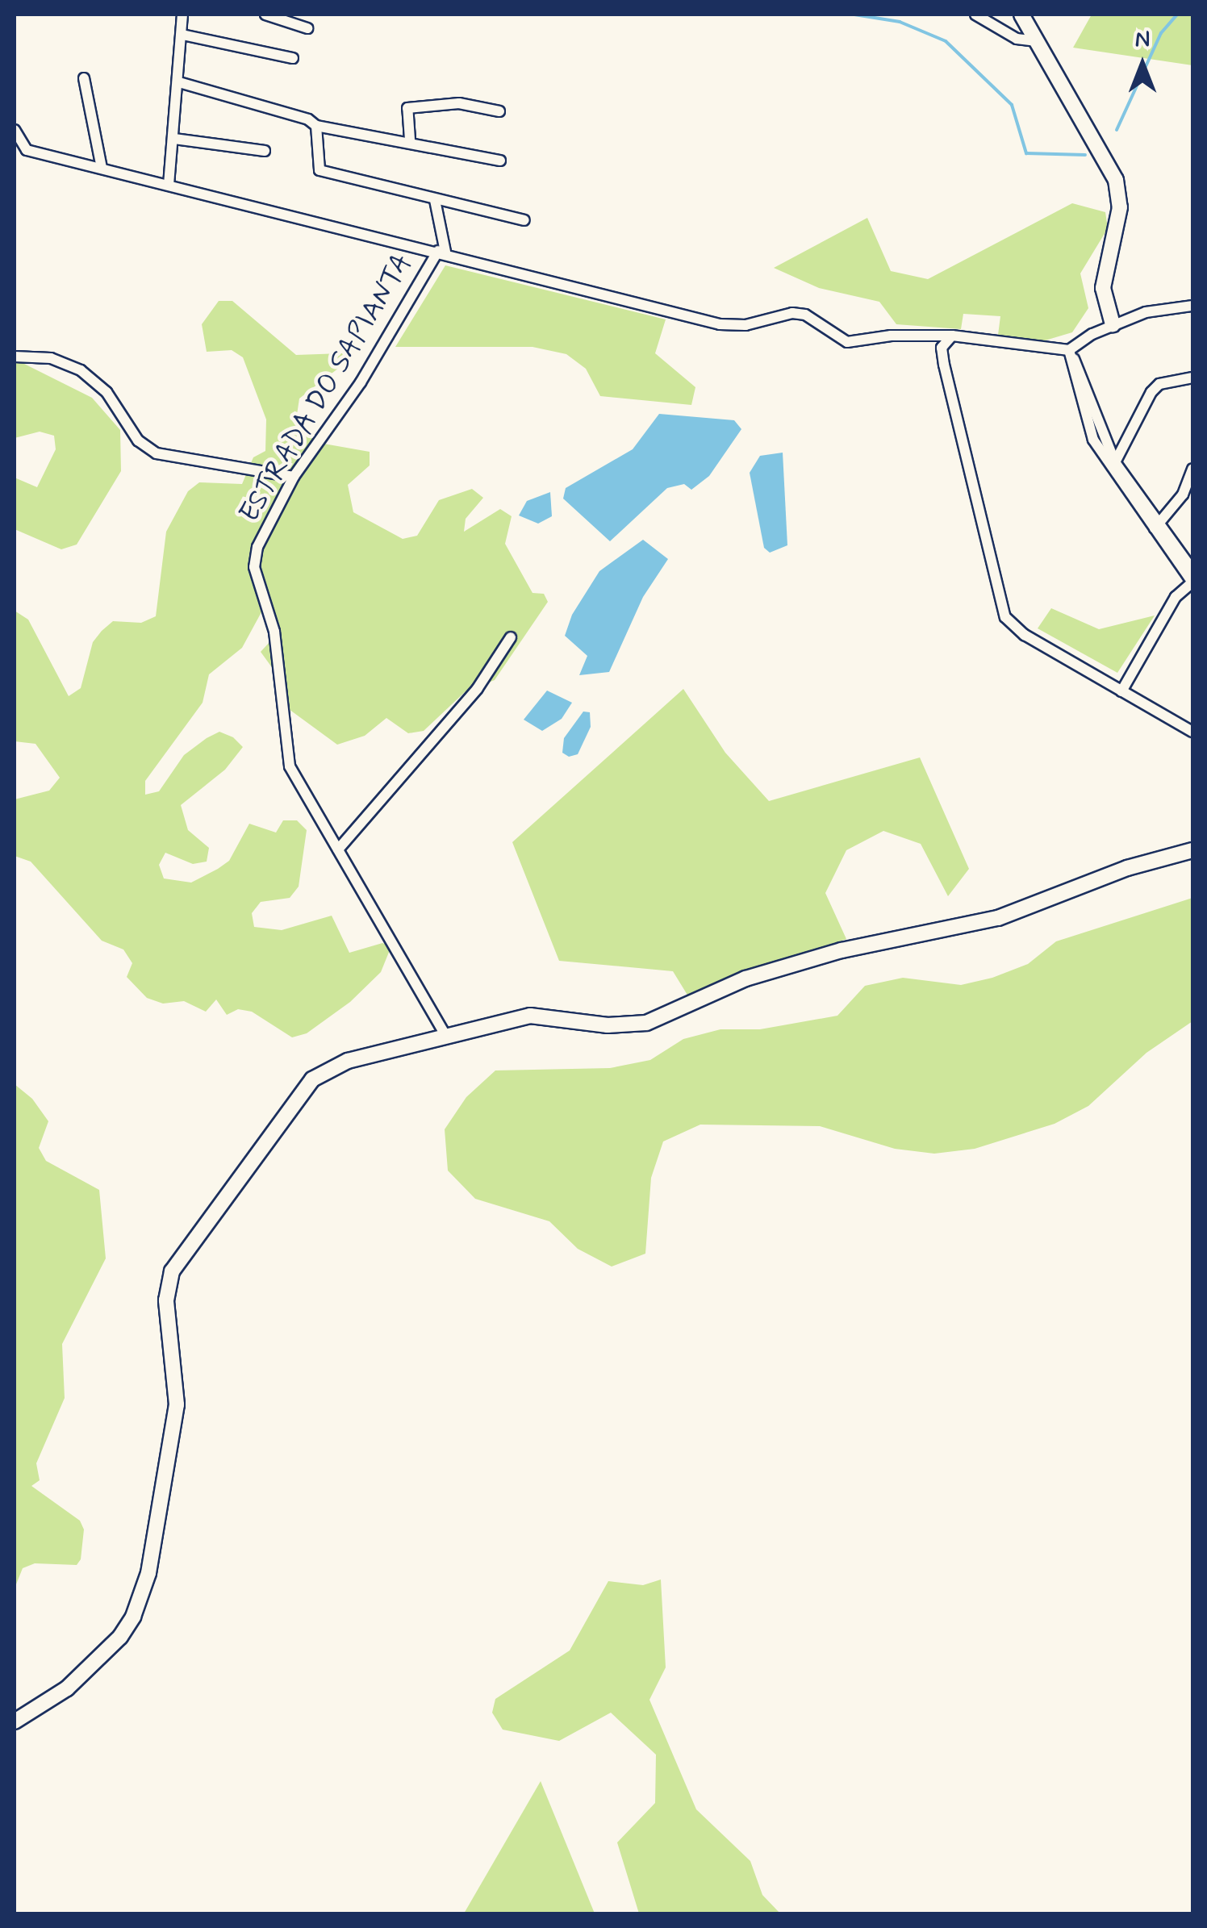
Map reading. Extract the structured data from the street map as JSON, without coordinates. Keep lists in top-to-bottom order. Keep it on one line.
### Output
{"streets":{"street":["ESTRADA DO SAPIANTA"]},"north":"top"}
